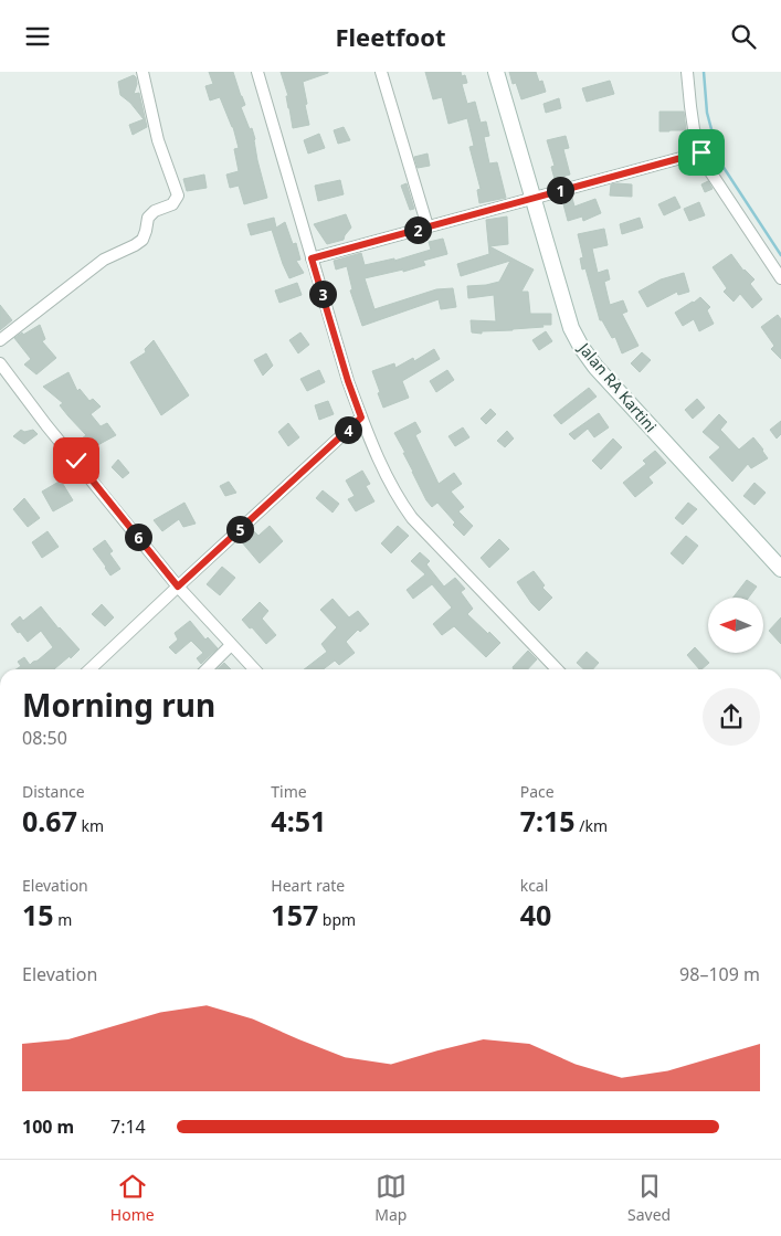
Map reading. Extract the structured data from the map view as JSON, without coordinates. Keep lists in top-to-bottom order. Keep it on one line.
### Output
{"streets":{"main road":["Jalan RA Kartini"]},"north":"left","page":{"header":"Fleetfoot","pins":["1","2","3","4","5","6"],"heading":["Morning run","08:50"],"stats":[["Distance","0.67 km"],["Time","4:51"],["Pace","7:15 /km"],["Elevation","15 m"],["Heart rate","157 bpm"],["kcal","40"]],"chart":["Elevation","98–109 m"],"list":[{"name":"100 m","note":"7:14"}],"tabs":["Home","Map","Saved"]}}
